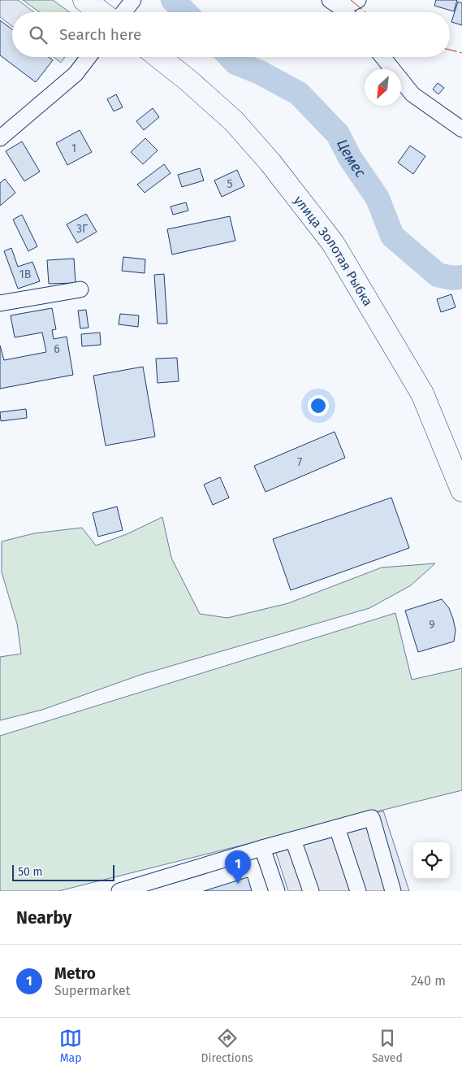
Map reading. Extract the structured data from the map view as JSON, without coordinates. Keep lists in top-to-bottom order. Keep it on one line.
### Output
{"streets":{"highway":["улица Золотая Рыбка"]},"water":["Цемес"],"house_numbers":["1","5","3Г","1В","6","7","9"],"scale_bar":"50 m","north":"bottom left","page":{"search":"Search here","pins":"1","scale":"50 m","heading":"Nearby","list":[{"mark":"1","name":"Metro","note":"Supermarket","value":"240 m"}],"nav":["Map","Directions","Saved"]}}
